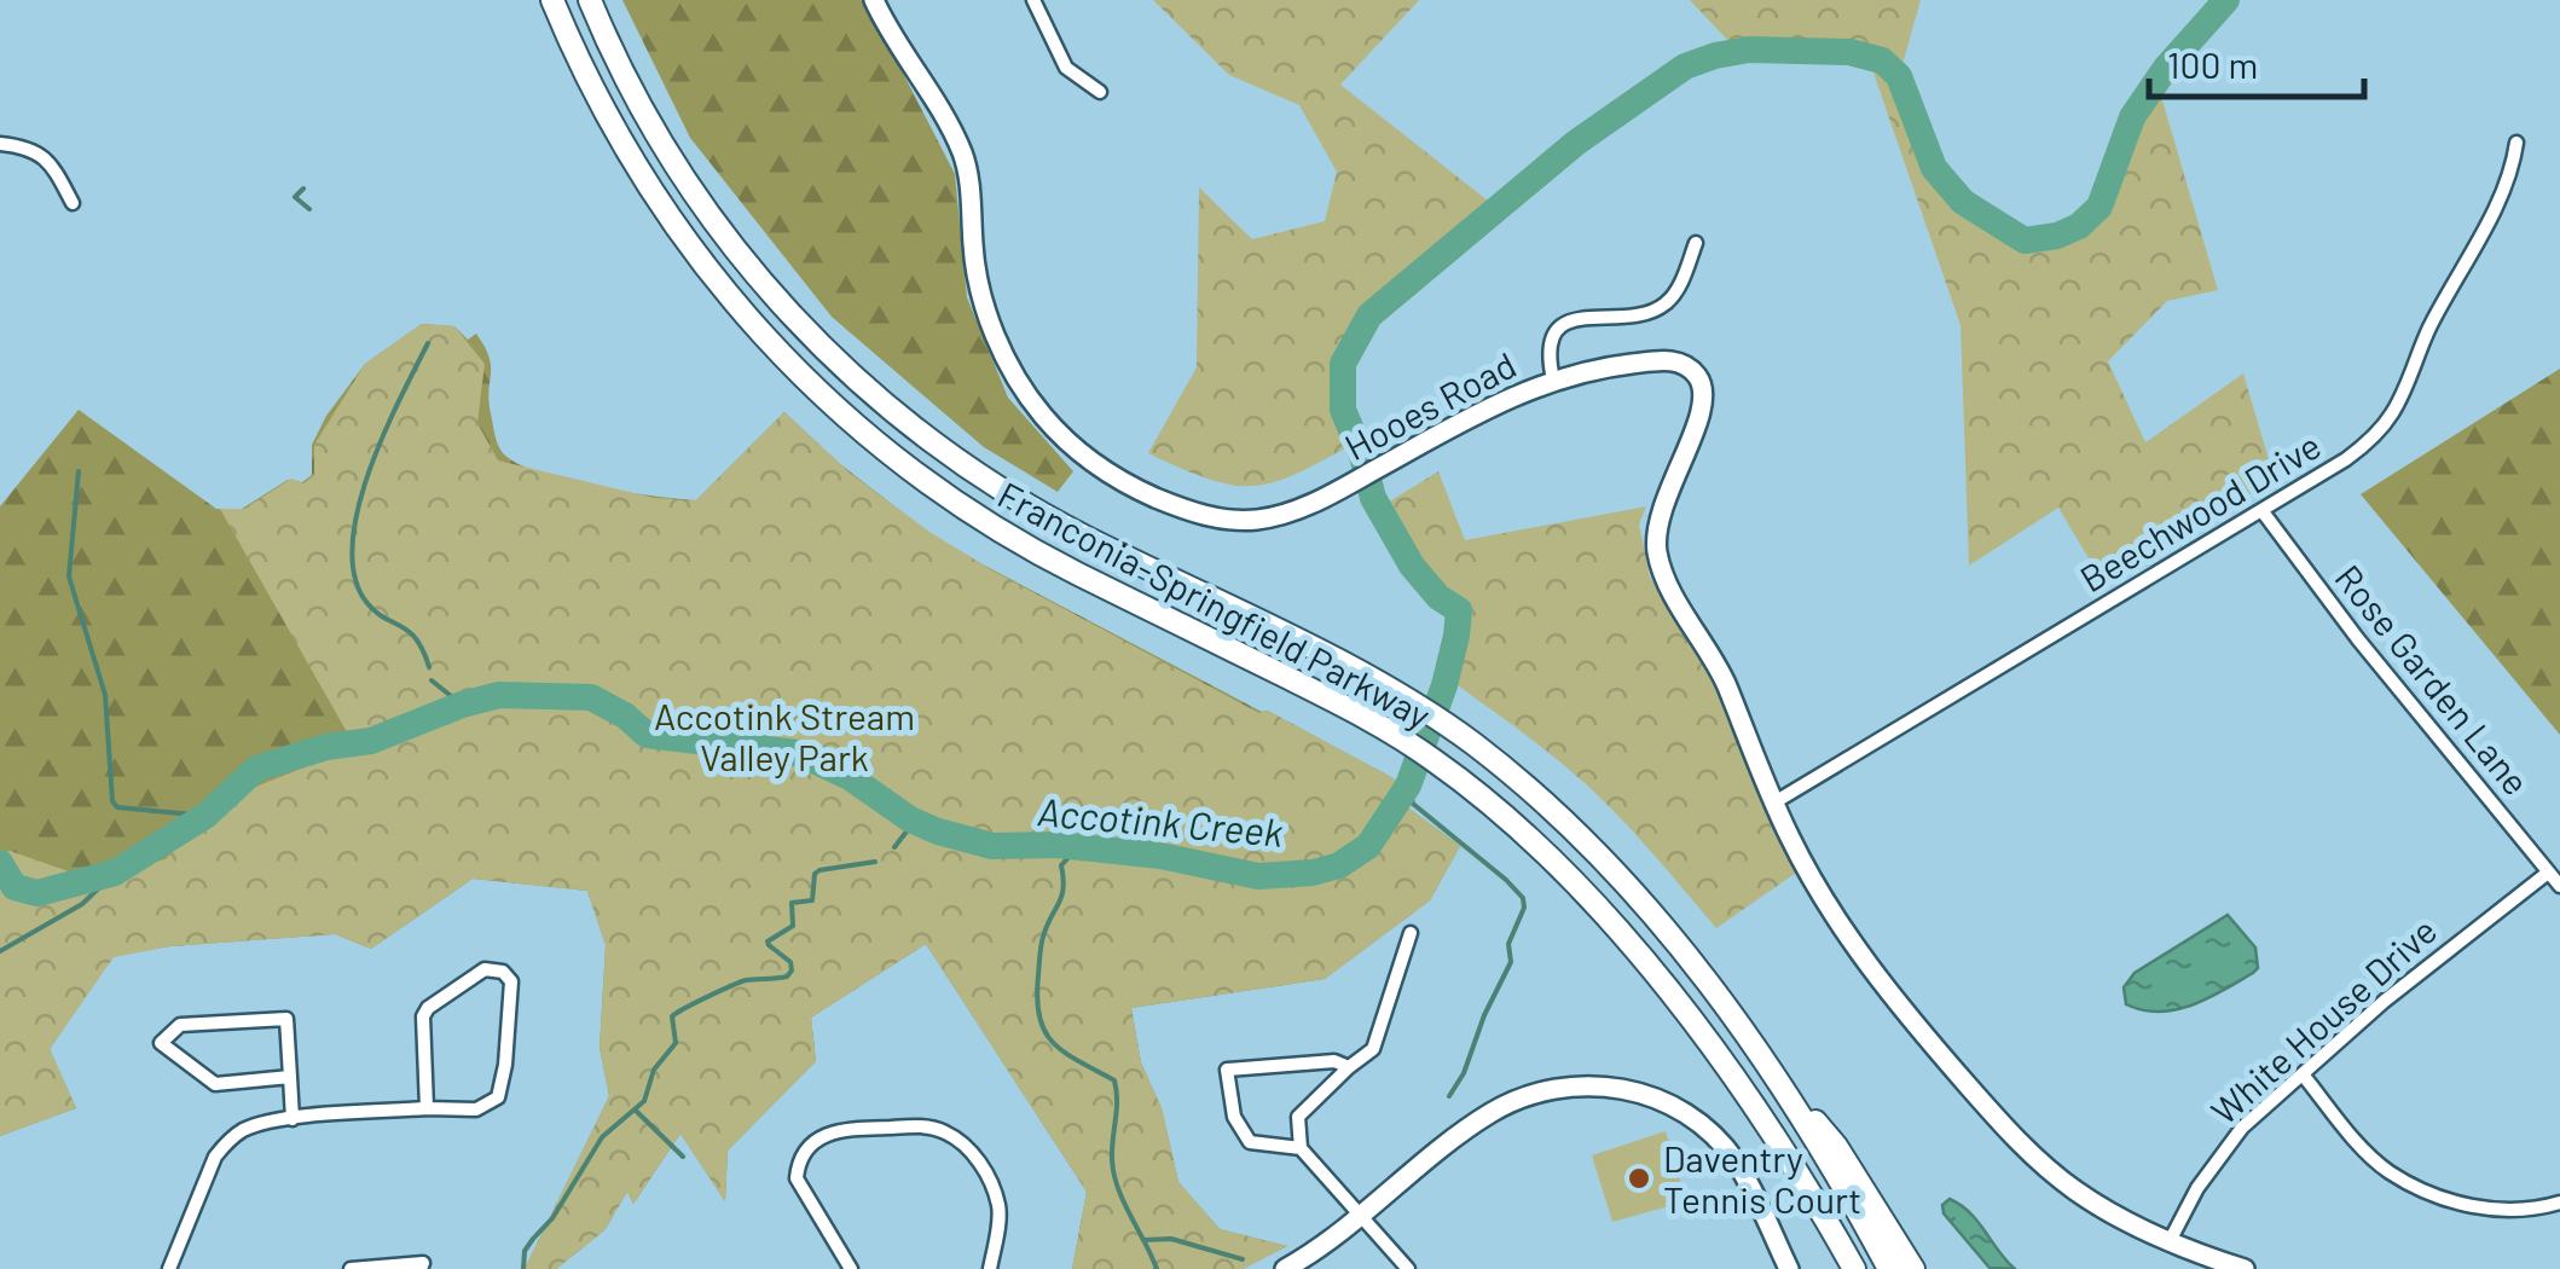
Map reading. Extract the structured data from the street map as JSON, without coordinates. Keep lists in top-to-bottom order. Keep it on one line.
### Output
{"streets":{"main road":["Franconia-Springfield Parkway"],"street":["Hooes Road","Beechwood Drive","Rose Garden Lane","White House Drive"]},"crossings":[["Hooes Road","Beechwood Drive"],["Hooes Road","White House Drive"],["Beechwood Drive","Rose Garden Lane"],["Rose Garden Lane","White House Drive"]],"water":["Accotink Creek"],"parks":["Accotink Stream Valley Park"],"places":["Daventry Tennis Court"],"scale_bar":"100 m"}
